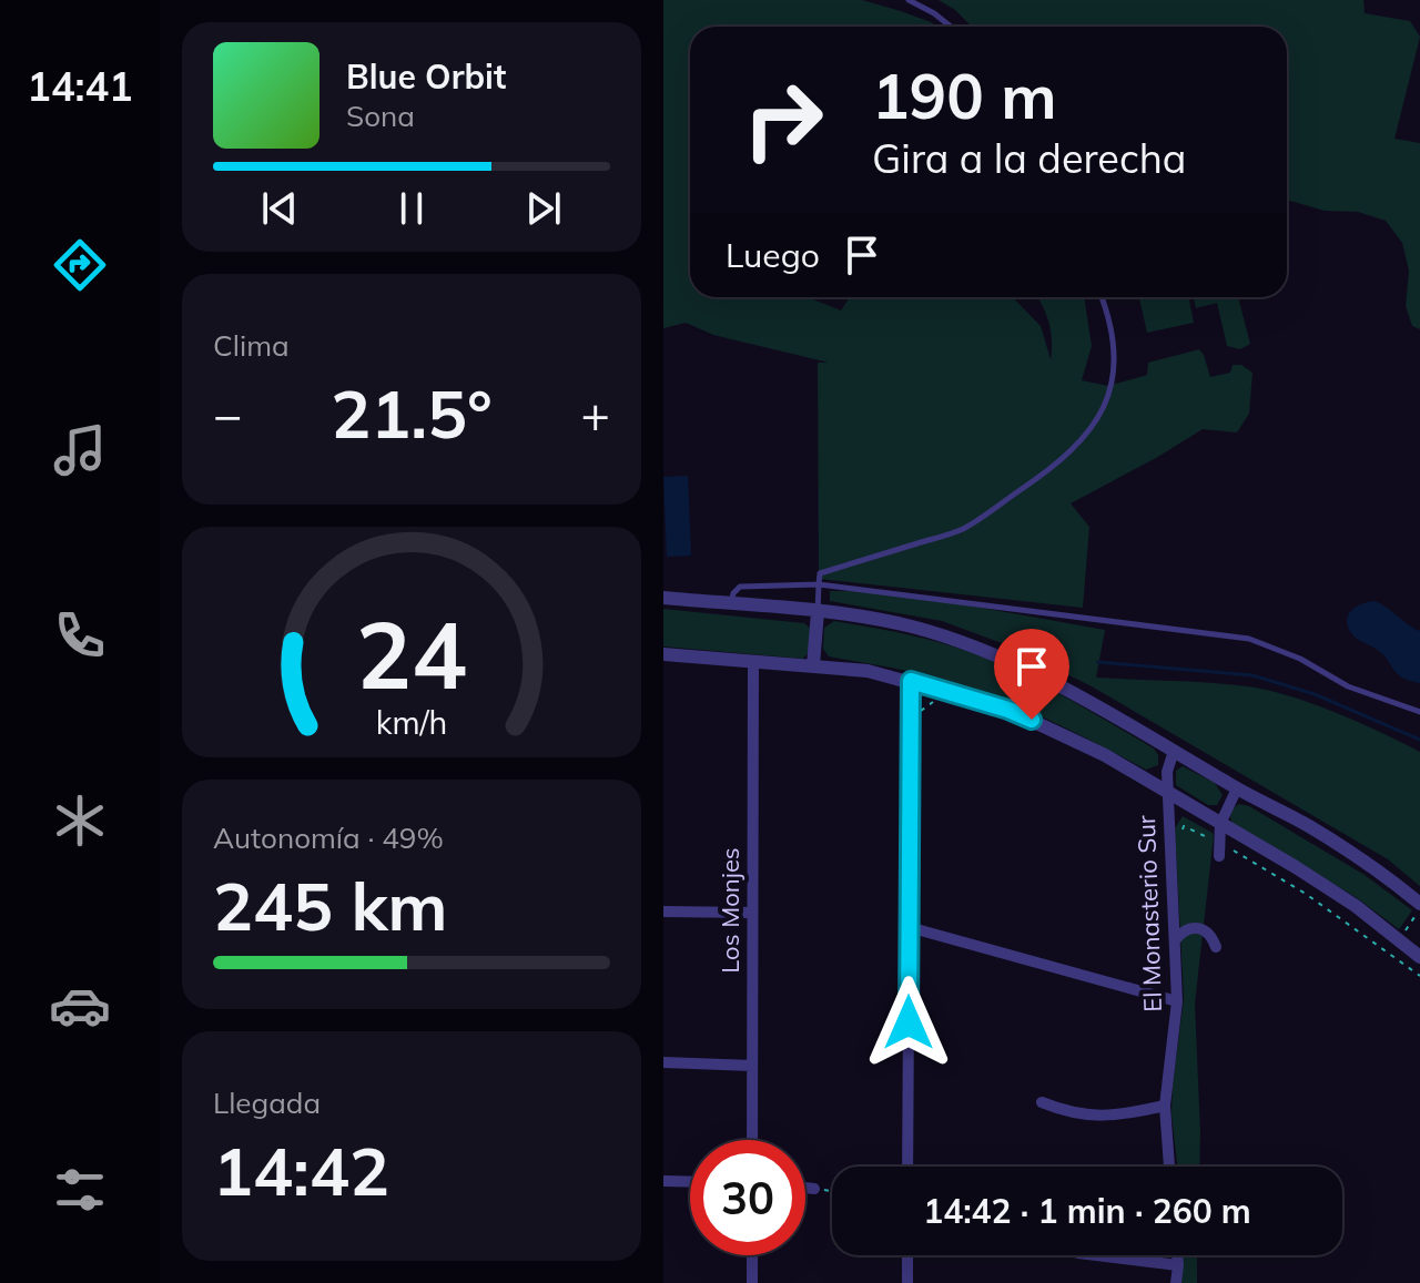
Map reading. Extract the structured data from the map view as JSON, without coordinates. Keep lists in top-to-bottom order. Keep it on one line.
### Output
{"streets":{"street":["Los Monjes","El Monasterio Sur"]},"page":{"tabs":"14:41","turn":["190 m","Gira a la derecha"],"song":["Blue Orbit","Sona"],"then":"Luego","tile":["Clima",["Autonomía · 49%","245 km"],["Llegada","14:42"]],"heat":["−","21.5°","+"],"limit":"30","trip":"14:42 · 1 min · 260 m","gauge":["24","km/h"]}}
